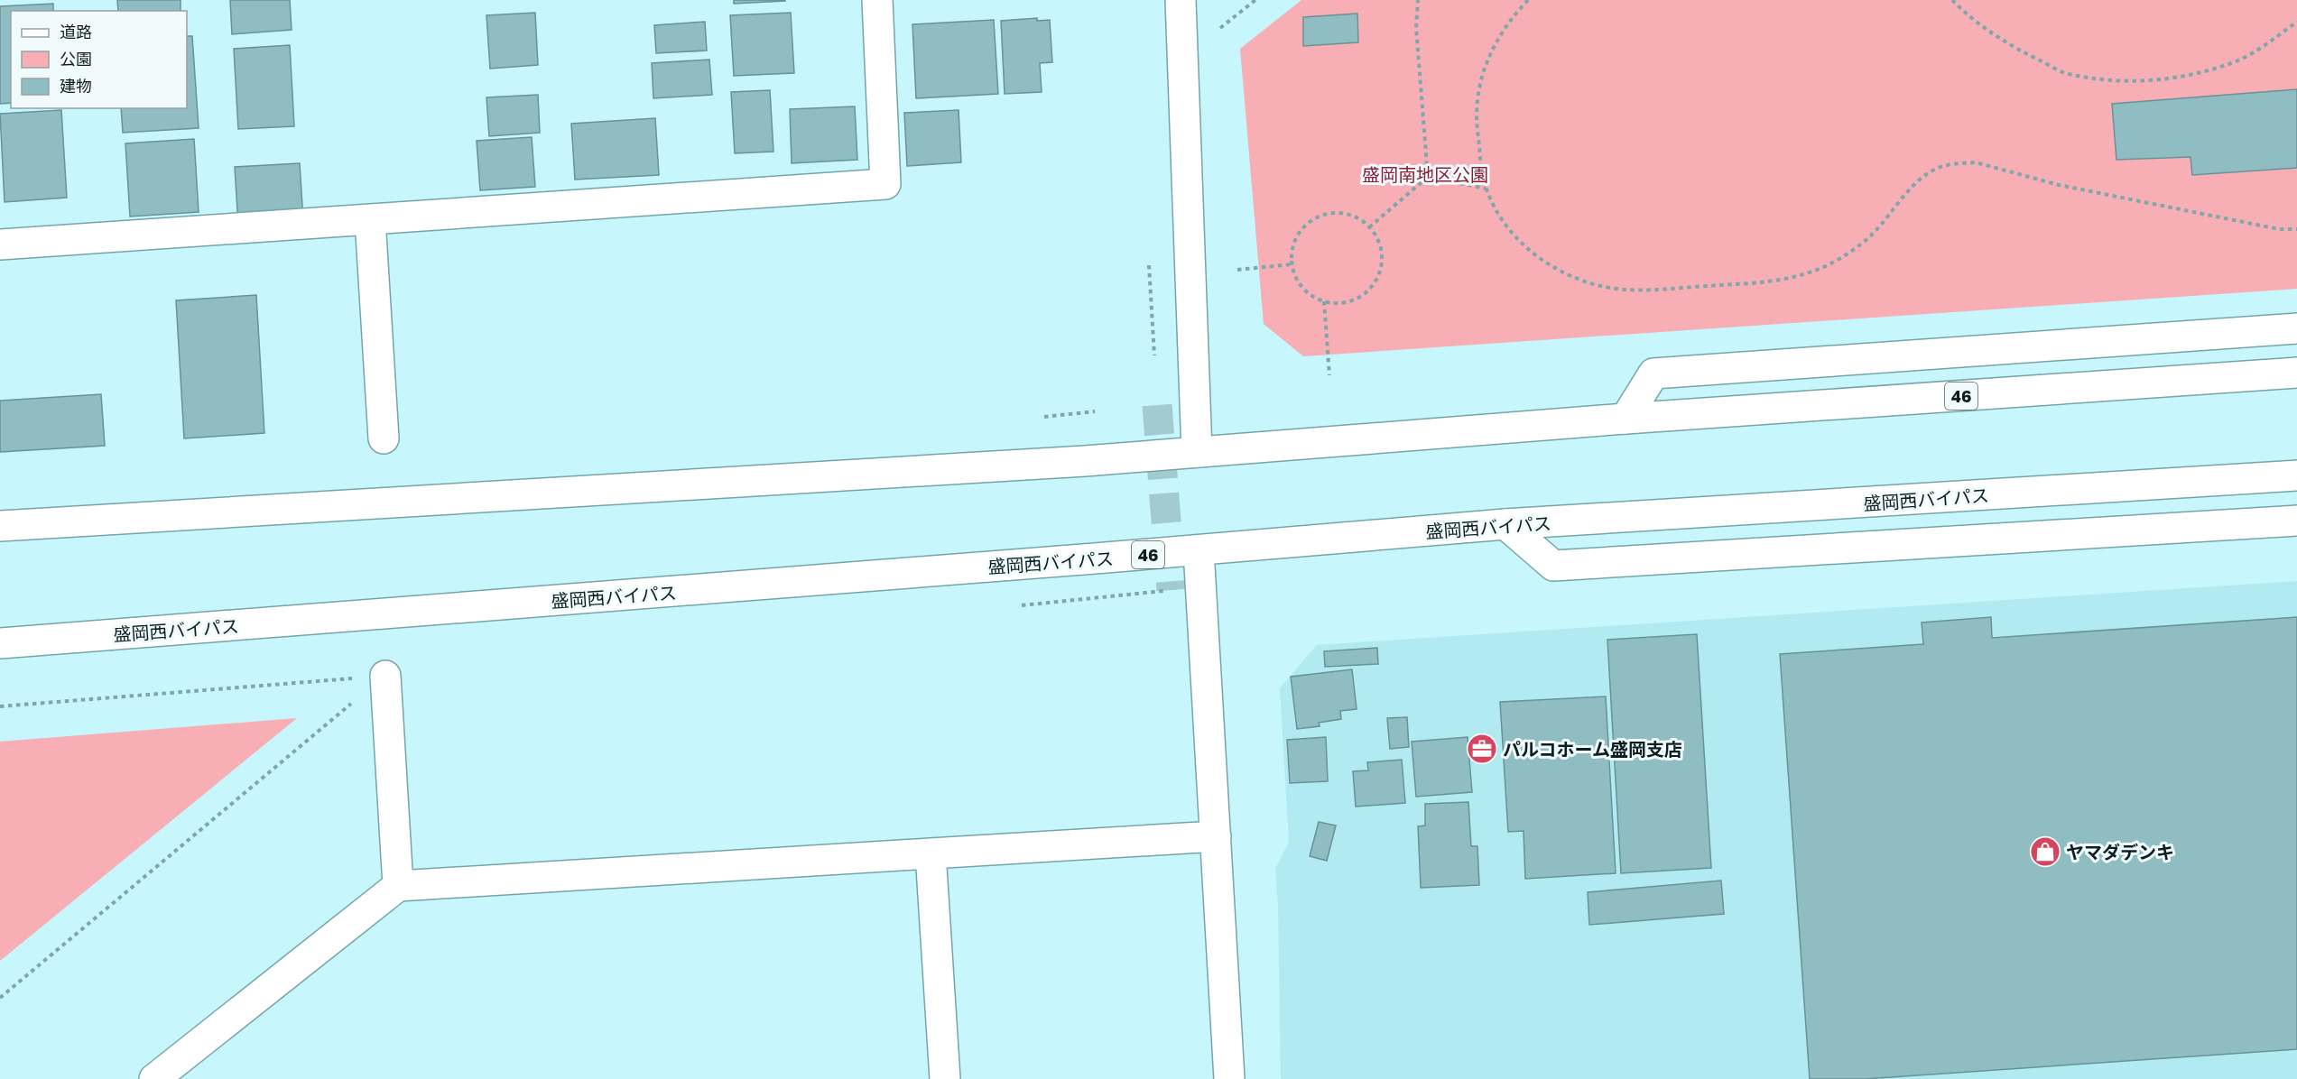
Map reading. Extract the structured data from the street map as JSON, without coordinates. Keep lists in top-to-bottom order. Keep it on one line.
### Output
{"streets":{"main road":["46","盛岡西バイパス"]},"parks":["盛岡南地区公園"],"places":{"office":["パルコホーム盛岡支店"],"shop":["ヤマダデンキ"]},"legend":["道路","公園","建物"]}
